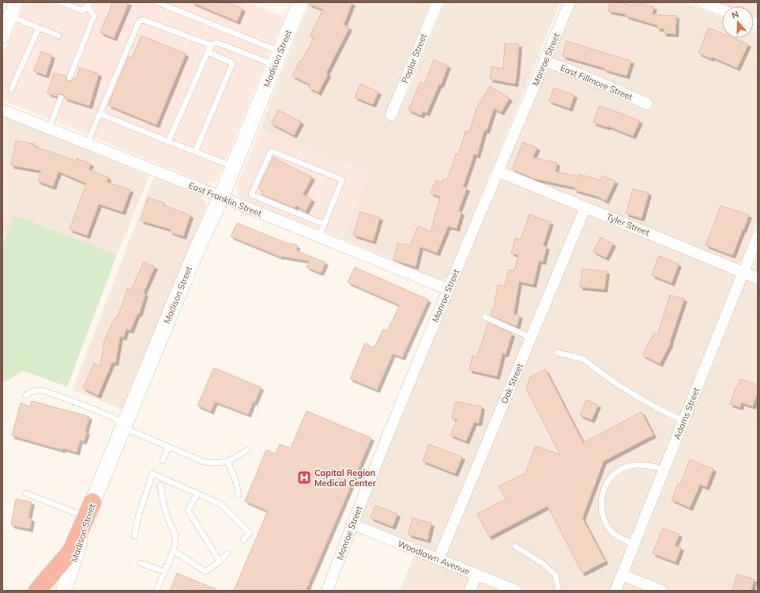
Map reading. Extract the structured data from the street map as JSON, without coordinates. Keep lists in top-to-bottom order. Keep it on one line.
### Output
{"streets":{"main road":["Madison Street"],"street":["Poplar Street","Monroe Street","East Fillmore Street","East Franklin Street","Tyler Street","Oak Street","Adams Street","Woodlawn Avenue"]},"crossings":[["Madison Street","East Franklin Street"],["Monroe Street","East Fillmore Street"],["Monroe Street","East Franklin Street"],["Monroe Street","Tyler Street"],["Monroe Street","Woodlawn Avenue"],["Tyler Street","Oak Street"],["Tyler Street","Adams Street"],["Oak Street","Woodlawn Avenue"]],"places":{"hospital":["Capital Region Medical Center"]},"north":"top"}
